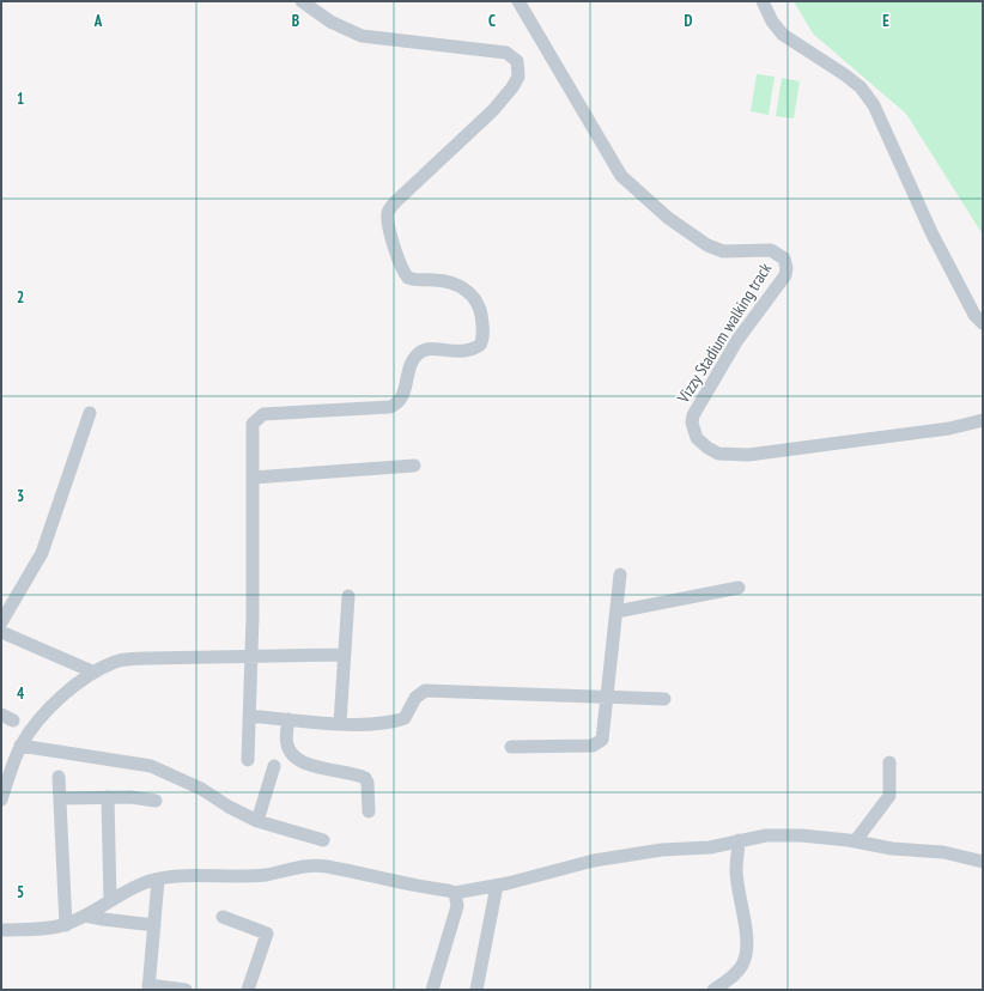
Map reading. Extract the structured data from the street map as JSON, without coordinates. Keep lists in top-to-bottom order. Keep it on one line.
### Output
{"streets":{"street":["Vizzy Stadium walking track"]},"grid":{"columns":["A","B","C","D","E"],"rows":["1","2","3","4","5"]}}
